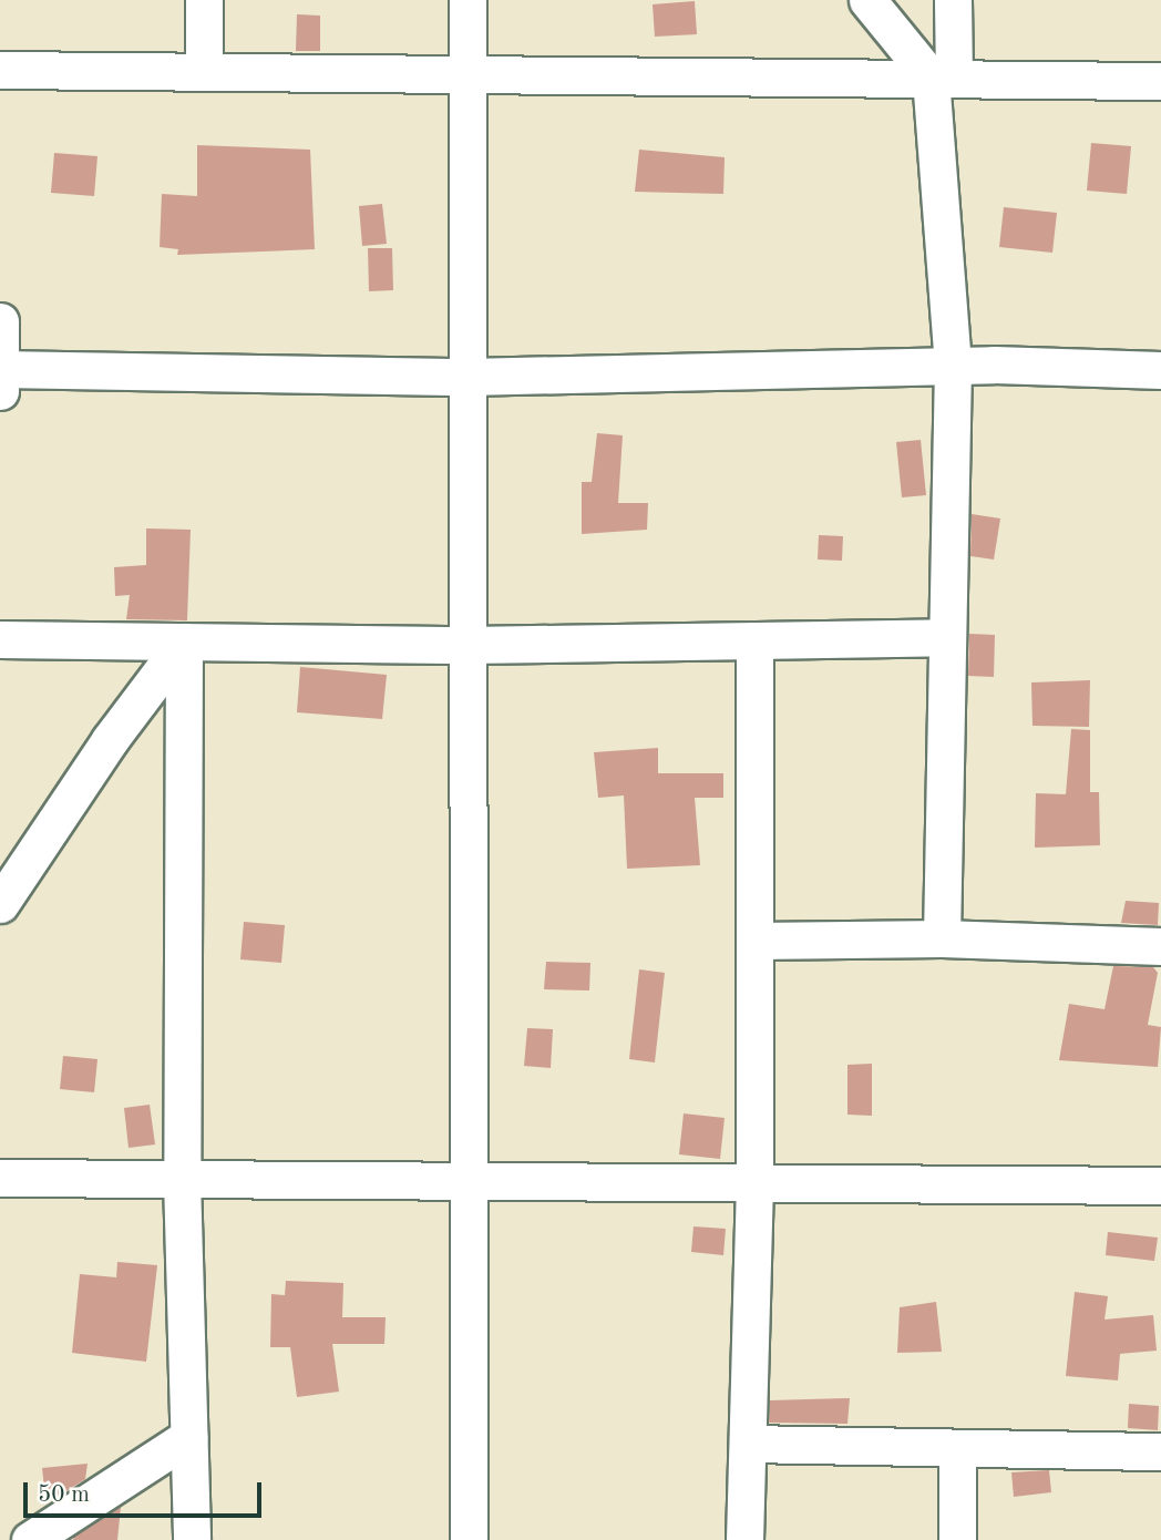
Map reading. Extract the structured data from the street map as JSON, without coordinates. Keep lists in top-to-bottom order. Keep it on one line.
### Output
{"scale_bar":"50 m"}
